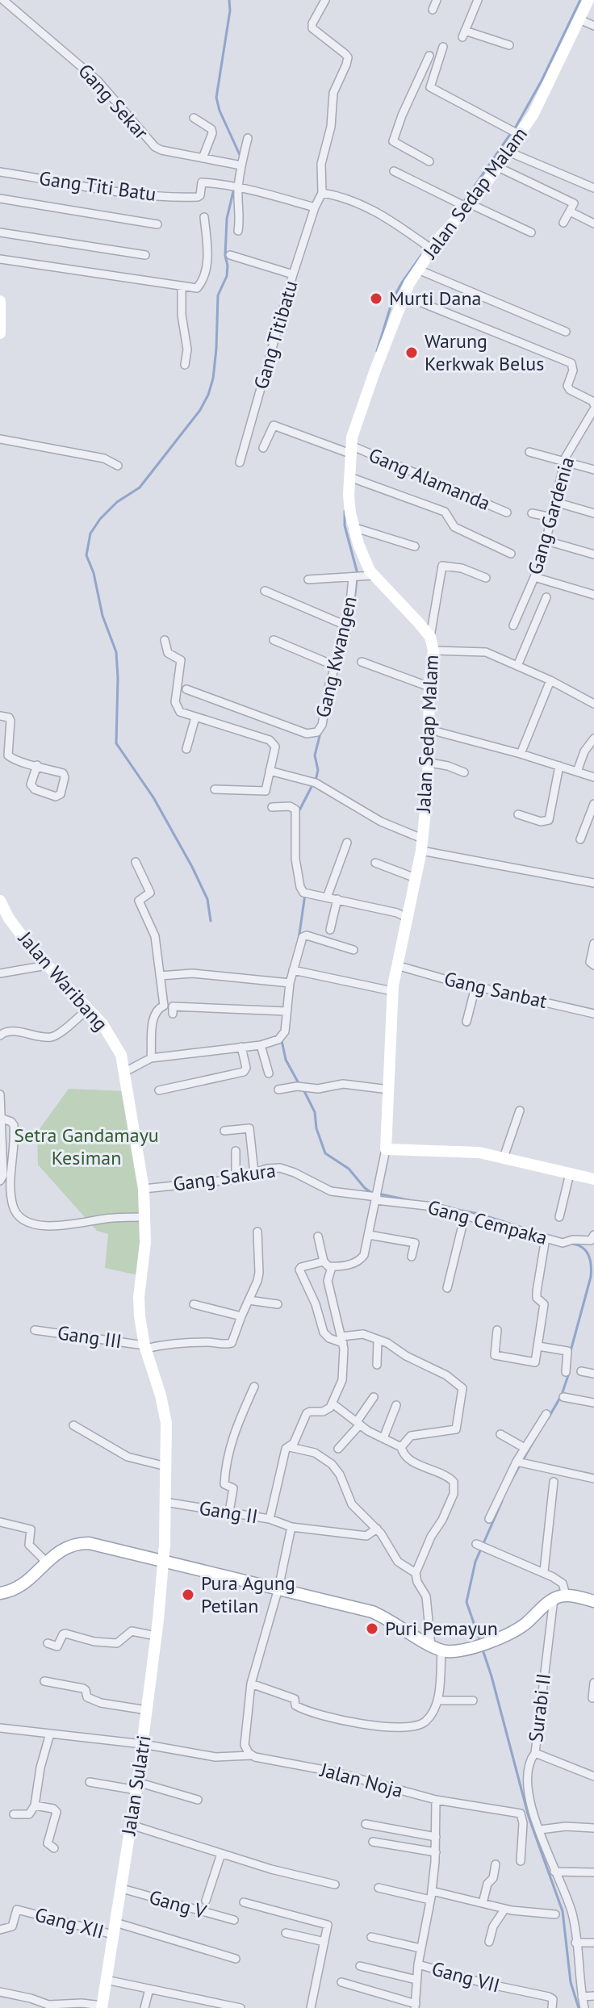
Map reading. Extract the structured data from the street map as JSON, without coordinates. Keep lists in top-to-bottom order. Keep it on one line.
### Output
{"streets":{"street":["Gang Sekar","Gang Titi Batu","Jalan Sedap Malam","Gang Titibatu","Gang Alamanda","Gang Gardenia","Gang Kwangen","Jalan Waribang","Gang Sanbat","Gang Sakura","Gang Cempaka","Gang III","Gang II","Surabi II","Jalan Noja","Jalan Sulatri","Gang V","Gang XII","Gang VII"]},"crossings":[["Jalan Sedap Malam","Gang Alamanda"],["Jalan Sedap Malam","Gang Gardenia"],["Jalan Sedap Malam","Gang Kwangen"],["Jalan Sedap Malam","Gang Sanbat"],["Jalan Waribang","Gang Sakura"],["Jalan Waribang","Gang III"],["Jalan Waribang","Gang II"],["Jalan Waribang","Jalan Sulatri"],["Gang Sakura","Gang Cempaka"],["Jalan Noja","Jalan Sulatri"],["Jalan Sulatri","Gang V"],["Jalan Sulatri","Gang XII"]],"parks":["Setra Gandamayu Kesiman"],"places":["Murti Dana","Warung Kerkwak Belus","Pura Agung Petilan","Puri Pemayun"]}
